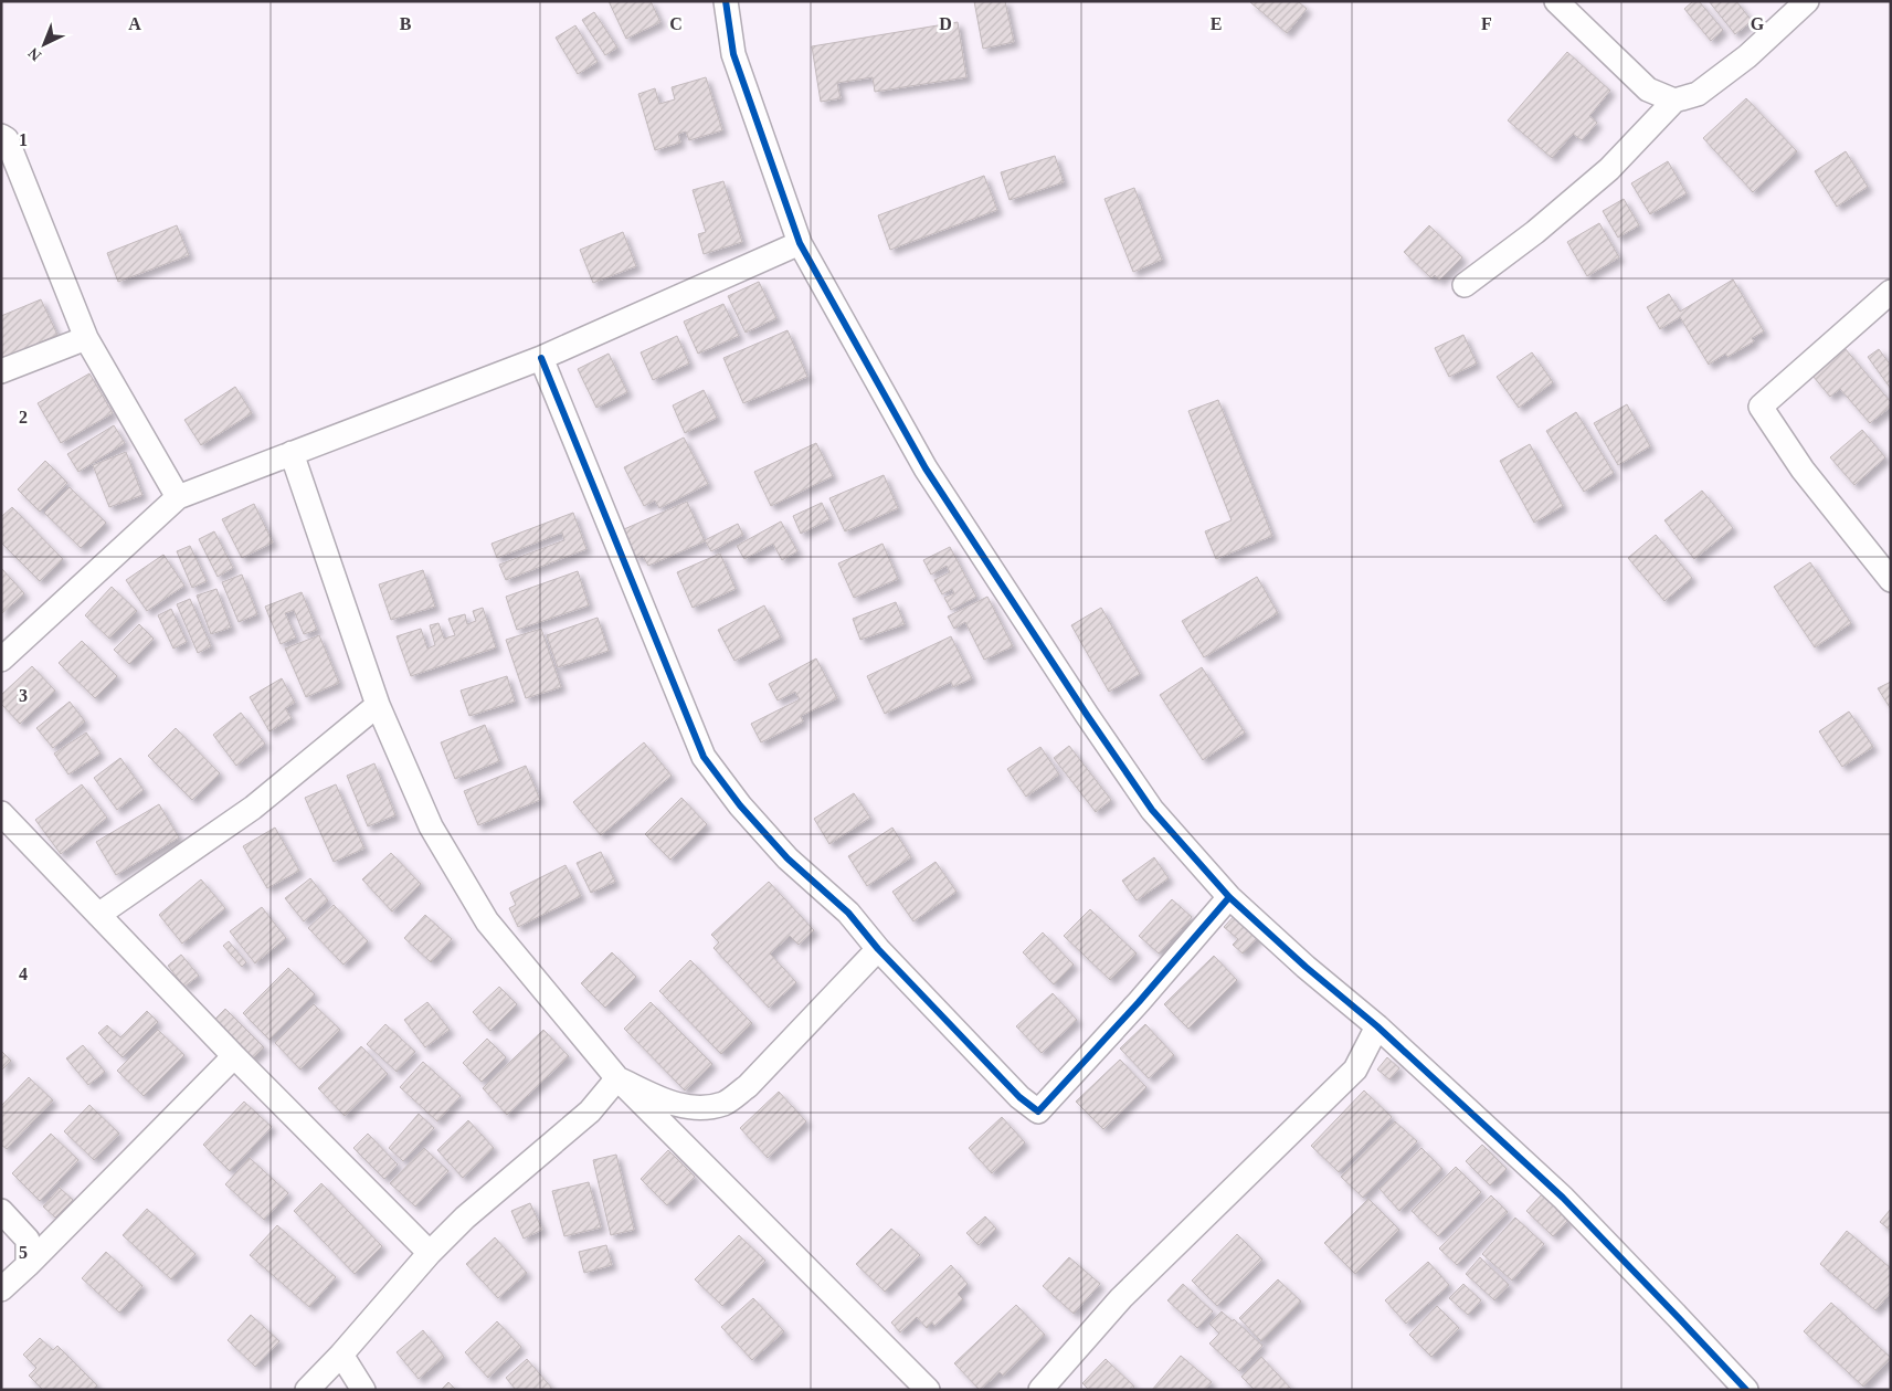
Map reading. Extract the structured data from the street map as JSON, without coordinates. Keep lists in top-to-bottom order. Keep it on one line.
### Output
{"north":"bottom left","grid":{"columns":["A","B","C","D","E","F","G"],"rows":["1","2","3","4","5"]}}
